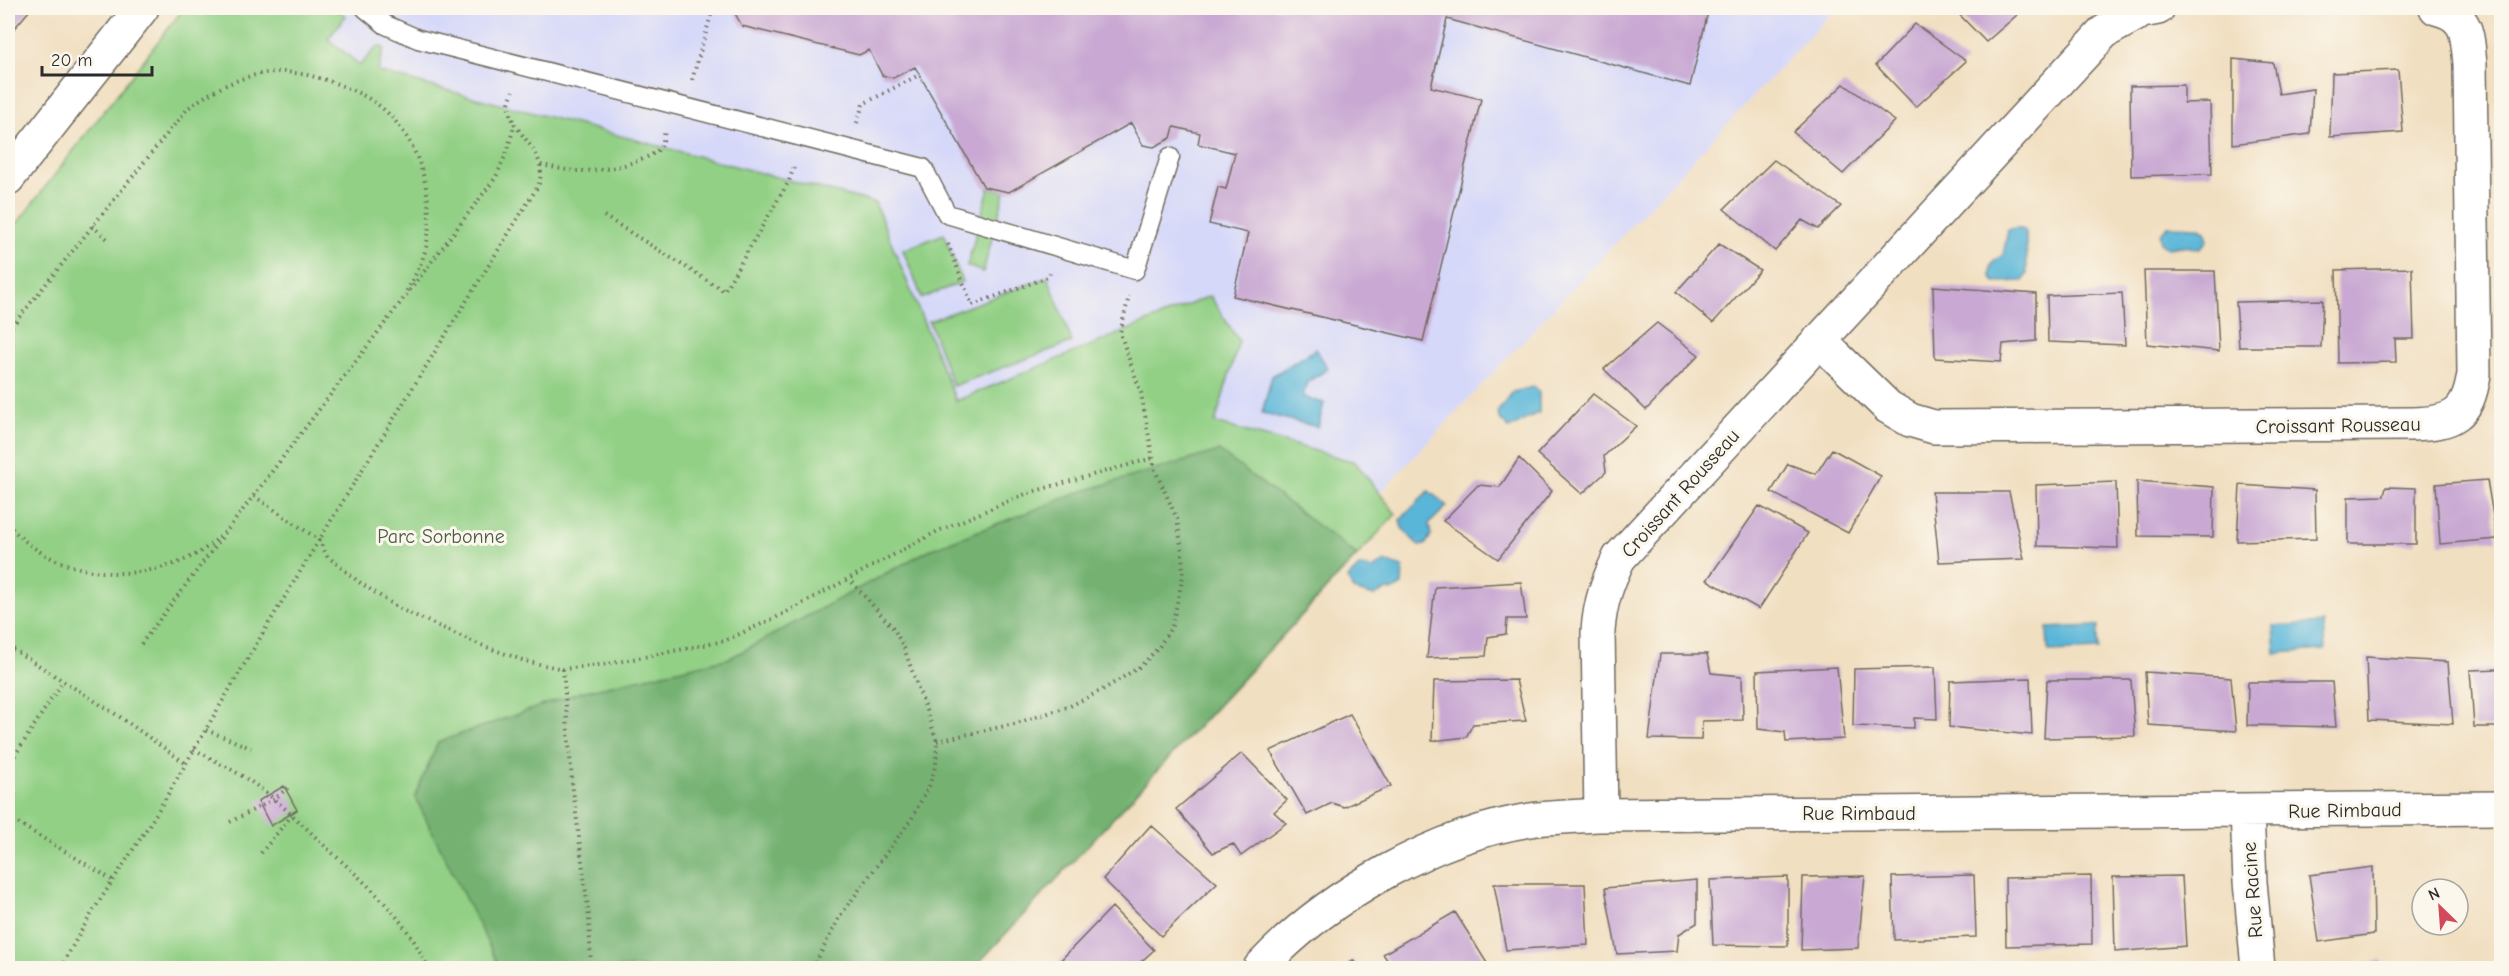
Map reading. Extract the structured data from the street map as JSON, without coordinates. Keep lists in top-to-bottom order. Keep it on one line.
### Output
{"streets":{"street":["Croissant Rousseau","Rue Rimbaud","Rue Racine"]},"crossings":[["Croissant Rousseau","Rue Rimbaud"],["Rue Rimbaud","Rue Racine"]],"parks":["Parc Sorbonne"],"scale_bar":"20 m","north":"top left"}
